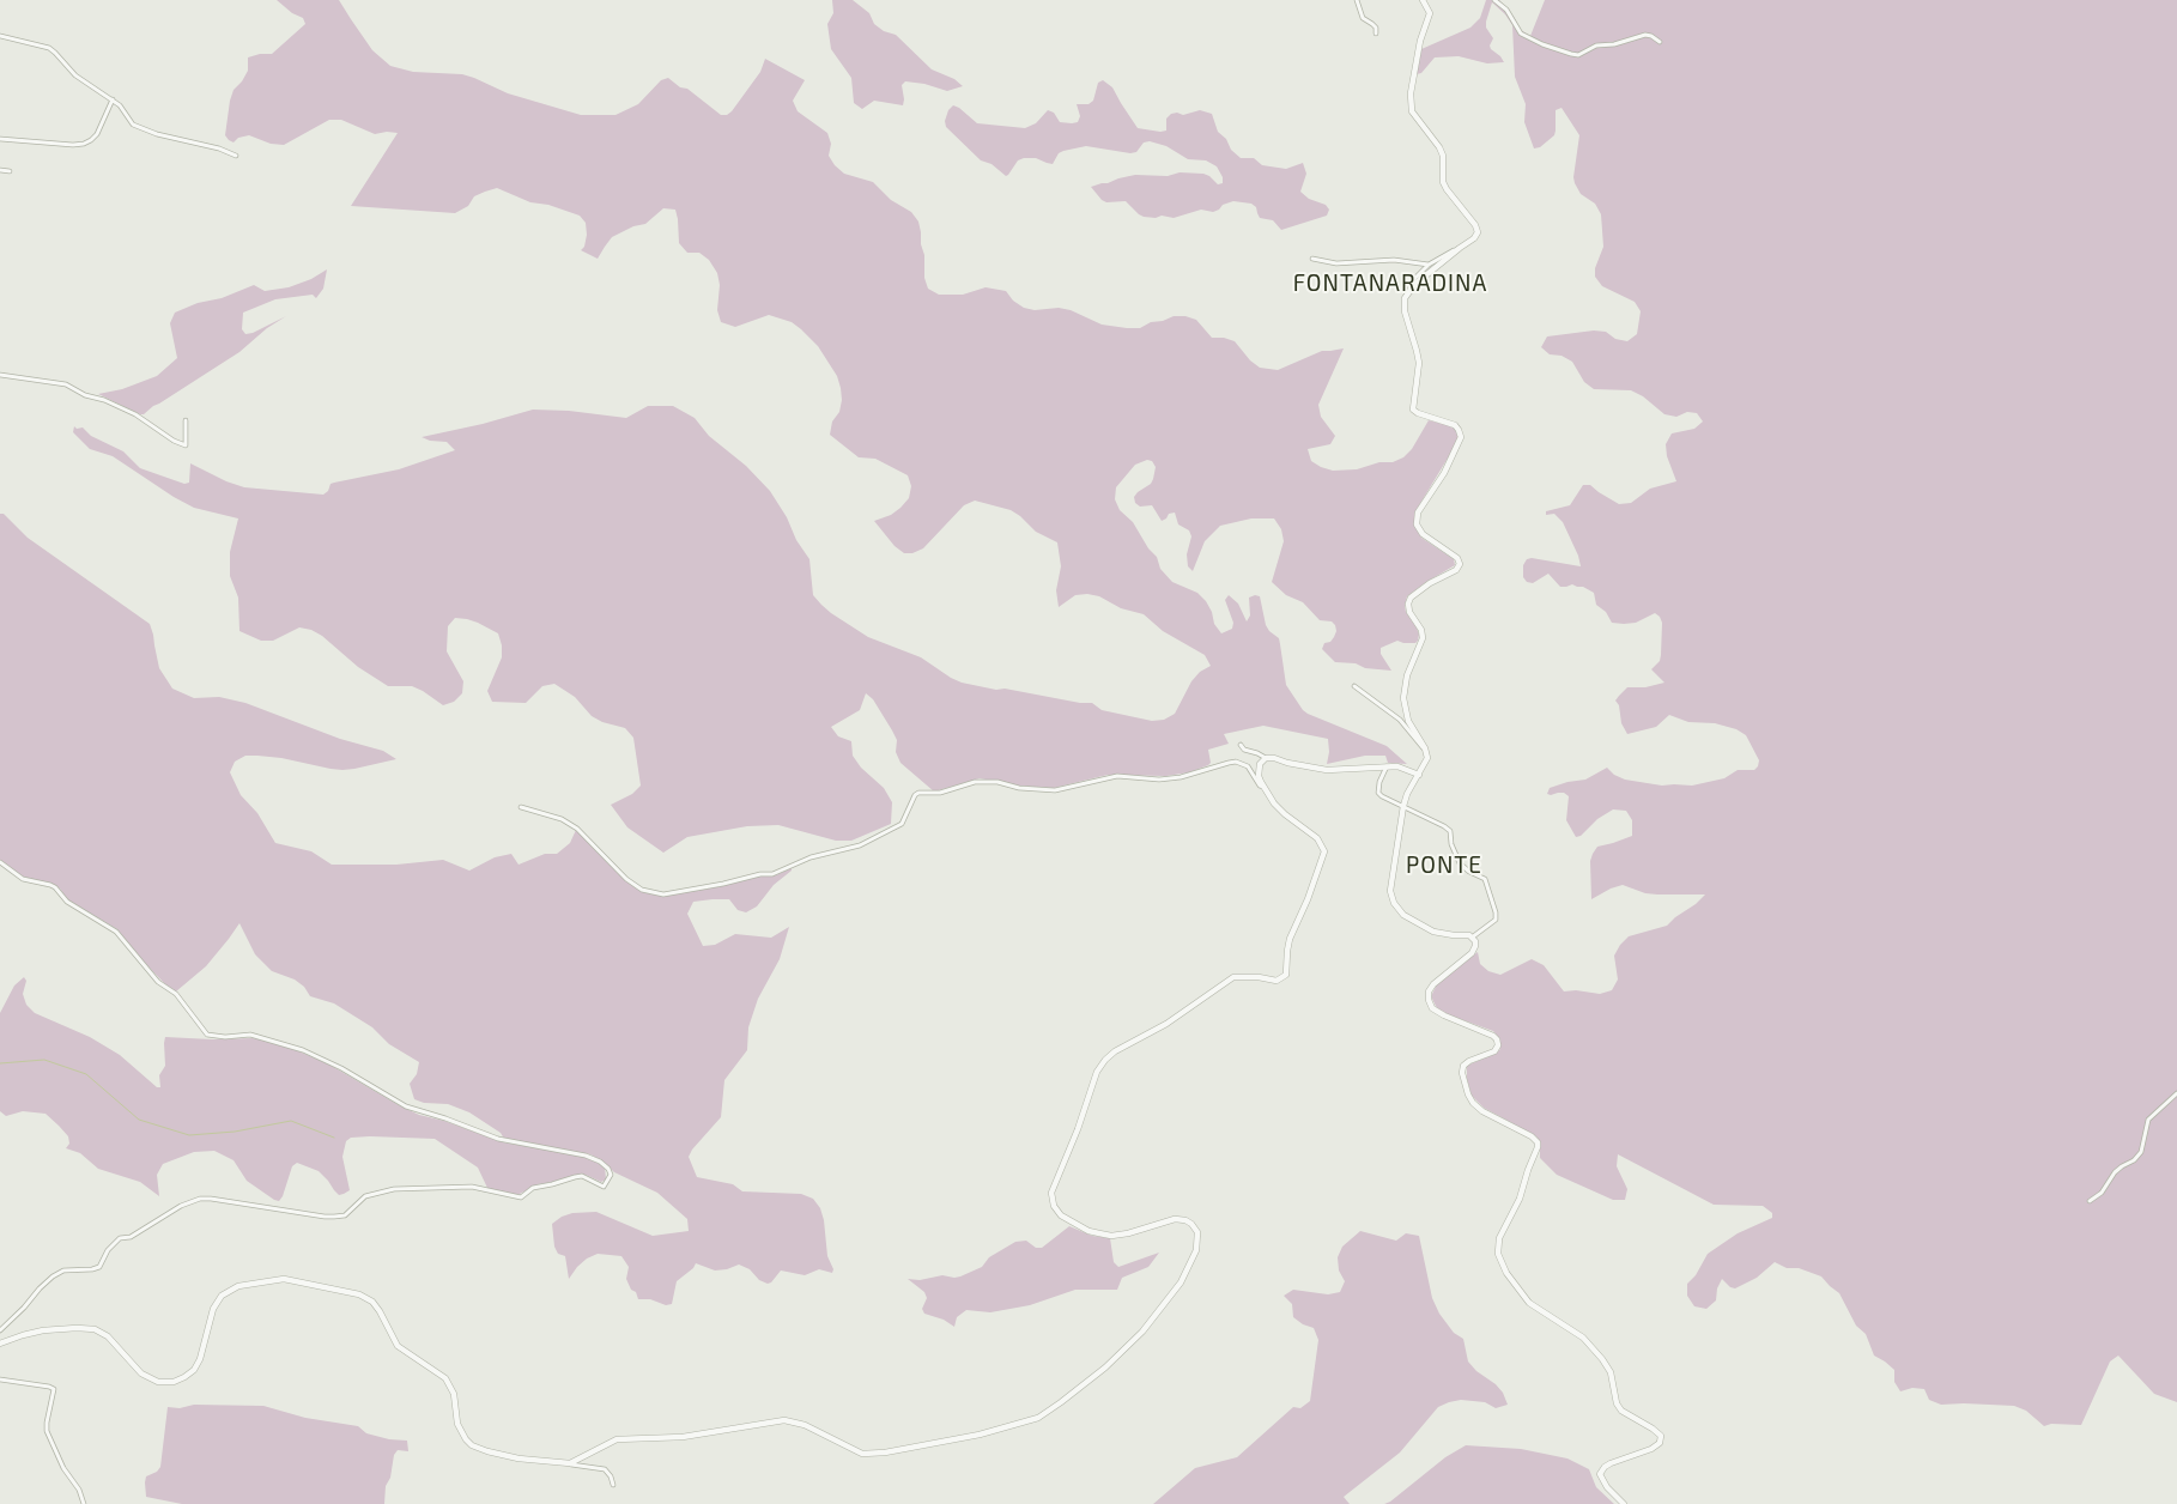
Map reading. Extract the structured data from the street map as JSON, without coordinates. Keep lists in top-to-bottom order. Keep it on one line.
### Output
{"districts":["FONTANARADINA","PONTE"]}
